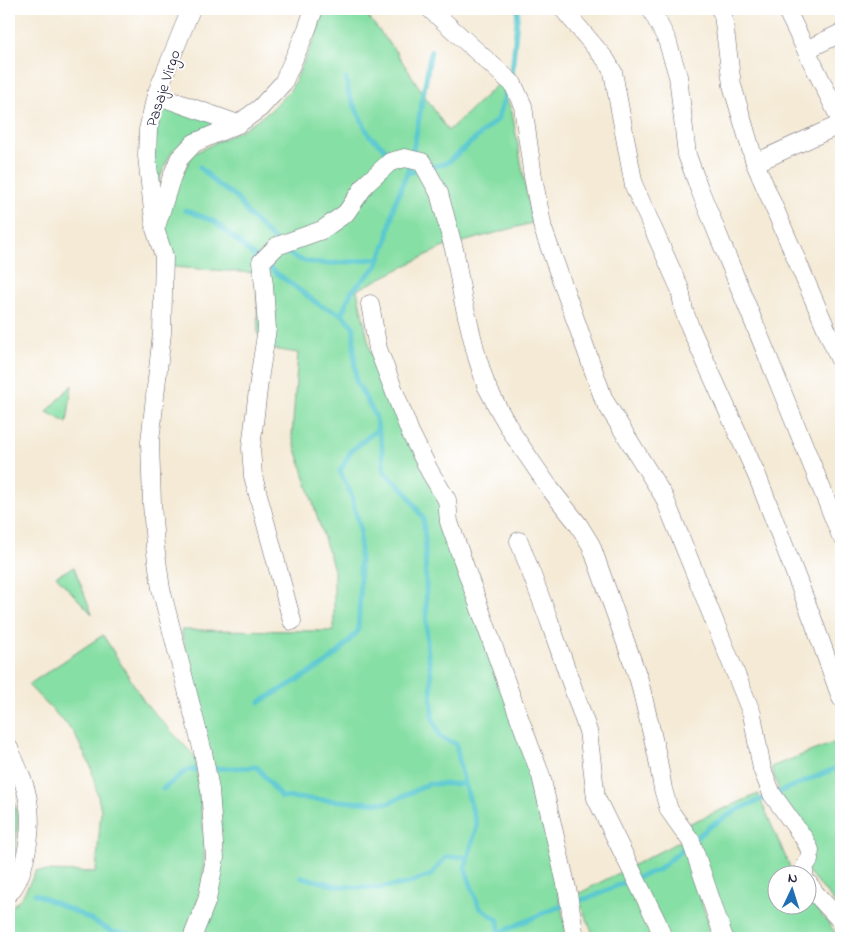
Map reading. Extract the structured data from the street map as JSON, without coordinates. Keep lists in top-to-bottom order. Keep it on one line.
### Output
{"streets":{"street":["Pasaje Virgo"]},"north":"top"}
